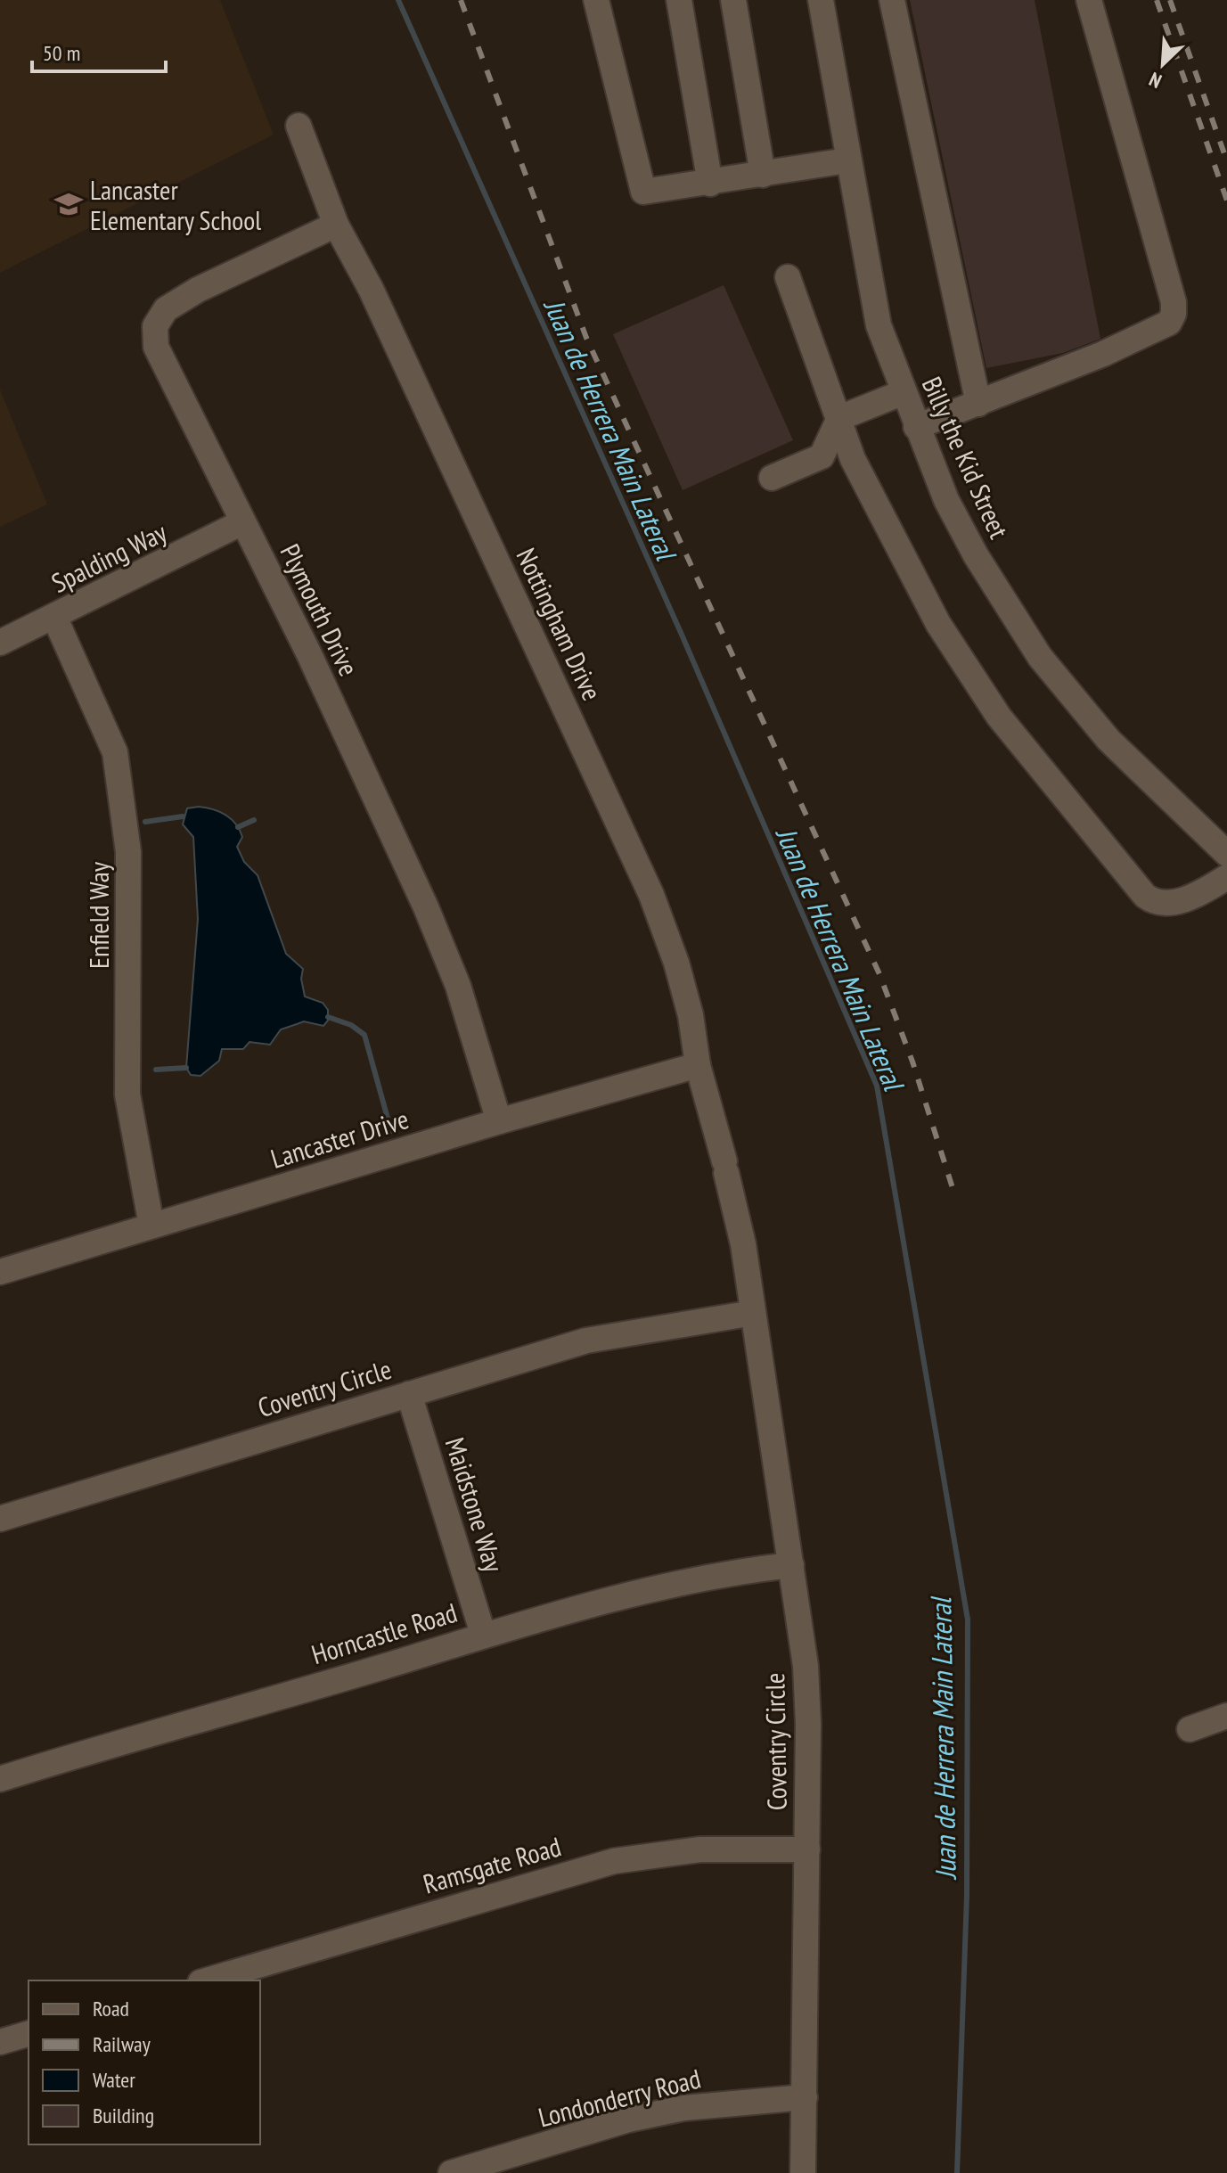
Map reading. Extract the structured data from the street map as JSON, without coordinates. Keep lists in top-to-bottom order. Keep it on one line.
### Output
{"streets":{"street":["Billy the Kid Street","Spalding Way","Plymouth Drive","Nottingham Drive","Enfield Way","Lancaster Drive","Coventry Circle","Maidstone Way","Horncastle Road","Ramsgate Road","Londonderry Road"]},"crossings":[["Spalding Way","Plymouth Drive"],["Spalding Way","Enfield Way"],["Plymouth Drive","Nottingham Drive"],["Plymouth Drive","Lancaster Drive"],["Nottingham Drive","Lancaster Drive"],["Nottingham Drive","Coventry Circle"],["Enfield Way","Lancaster Drive"],["Coventry Circle","Maidstone Way"],["Coventry Circle","Horncastle Road"],["Coventry Circle","Ramsgate Road"],["Coventry Circle","Londonderry Road"],["Maidstone Way","Horncastle Road"]],"water":["Juan de Herrera Main Lateral"],"places":{"school or university":["Lancaster Elementary School"]},"legend":["Road","Railway","Water","Building"],"scale_bar":"50 m","north":"bottom left"}
